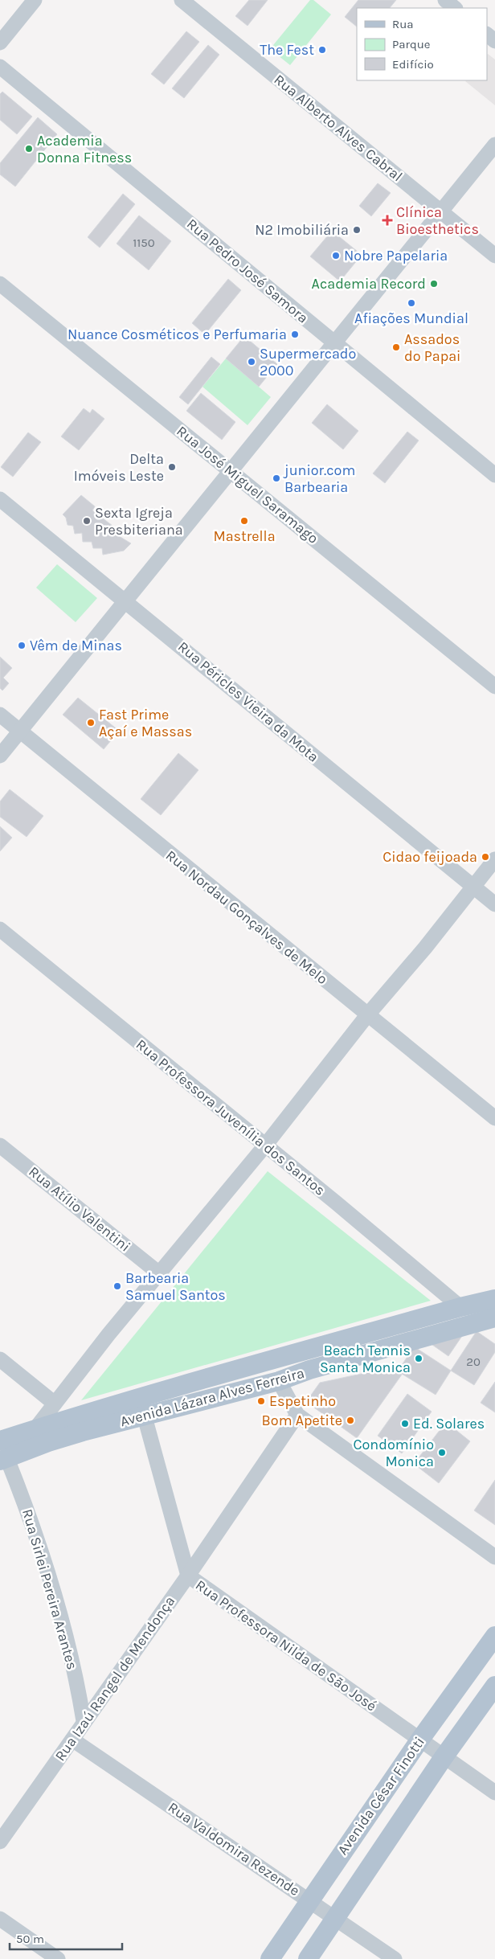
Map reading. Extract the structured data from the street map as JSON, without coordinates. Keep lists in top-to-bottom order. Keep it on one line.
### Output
{"streets":{"main road":["Avenida Lázara Alves Ferreira","Avenida César Finotti"],"street":["Rua Alberto Alves Cabral","Rua Pedro José Samora","Rua José Miguel Saramago","Rua Péricles Vieira da Mota","Rua Nordau Gonçalves de Melo","Rua Professora Juvenília dos Santos","Rua Atílio Valentini","Rua Sirlei Pereira Arantes","Rua Professora Nilda de São José","Rua Izaú Rangel de Mendonça","Rua Valdomira Rezende"]},"crossings":[["Rua Professora Juvenília dos Santos","Avenida Lázara Alves Ferreira"],["Avenida Lázara Alves Ferreira","Rua Sirlei Pereira Arantes"],["Avenida Lázara Alves Ferreira","Rua Professora Nilda de São José"],["Rua Sirlei Pereira Arantes","Rua Izaú Rangel de Mendonça"],["Rua Professora Nilda de São José","Rua Izaú Rangel de Mendonça"],["Rua Professora Nilda de São José","Avenida César Finotti"],["Rua Izaú Rangel de Mendonça","Rua Valdomira Rezende"],["Avenida César Finotti","Rua Valdomira Rezende"]],"places":{"other":["The Fest","Academia Donna Fitness","N2 Imobiliária","Nobre Papelaria","Academia Record","Afiações Mundial","Nuance Cosméticos e Perfumaria","Assados do Papai","Supermercado 2000","Delta Imóveis Leste","junior.com Barbearia","Sexta Igreja Presbiteriana","Mastrella","Vêm de Minas","Fast Prime Açaí e Massas","Cidao feijoada","Barbearia Samuel Santos","Beach Tennis Santa Monica","Espetinho","Bom Apetite","Ed. Solares","Condomínio Monica"],"health":["Clínica Bioesthetics"]},"house_numbers":["1150","20"],"legend":["Rua","Parque","Edifício"],"scale_bar":"50 m"}
